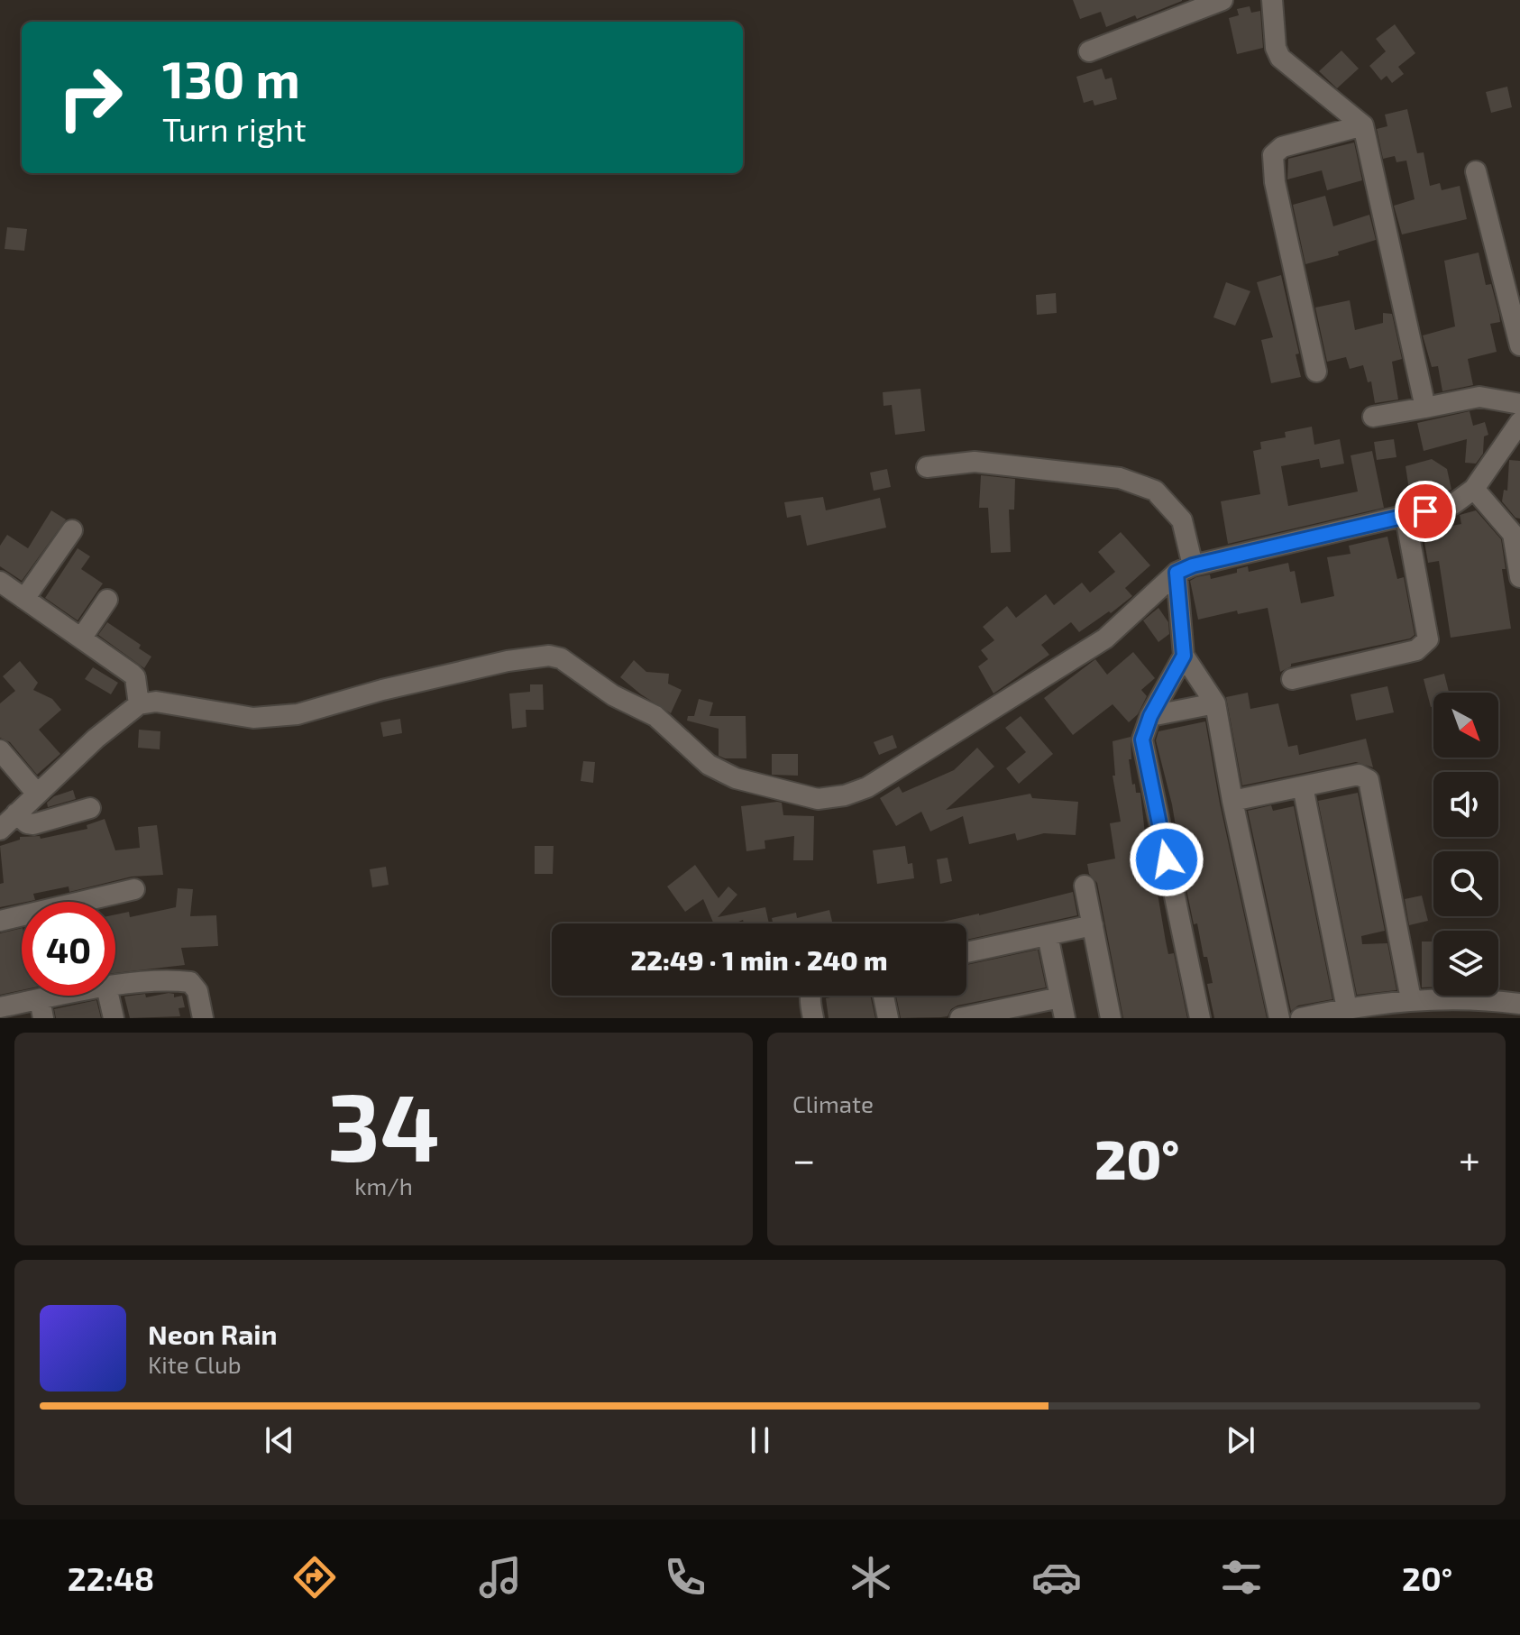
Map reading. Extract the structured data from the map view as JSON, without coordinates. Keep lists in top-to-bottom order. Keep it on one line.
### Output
{"north":"bottom right","page":{"turn":["130 m","Turn right"],"limit":"40","trip":"22:49 · 1 min · 240 m","tile":[["34","km/h"],"Climate"],"heat":["−","20°","+"],"song":["Neon Rain","Kite Club"],"tabs":["22:48","20°"]}}
